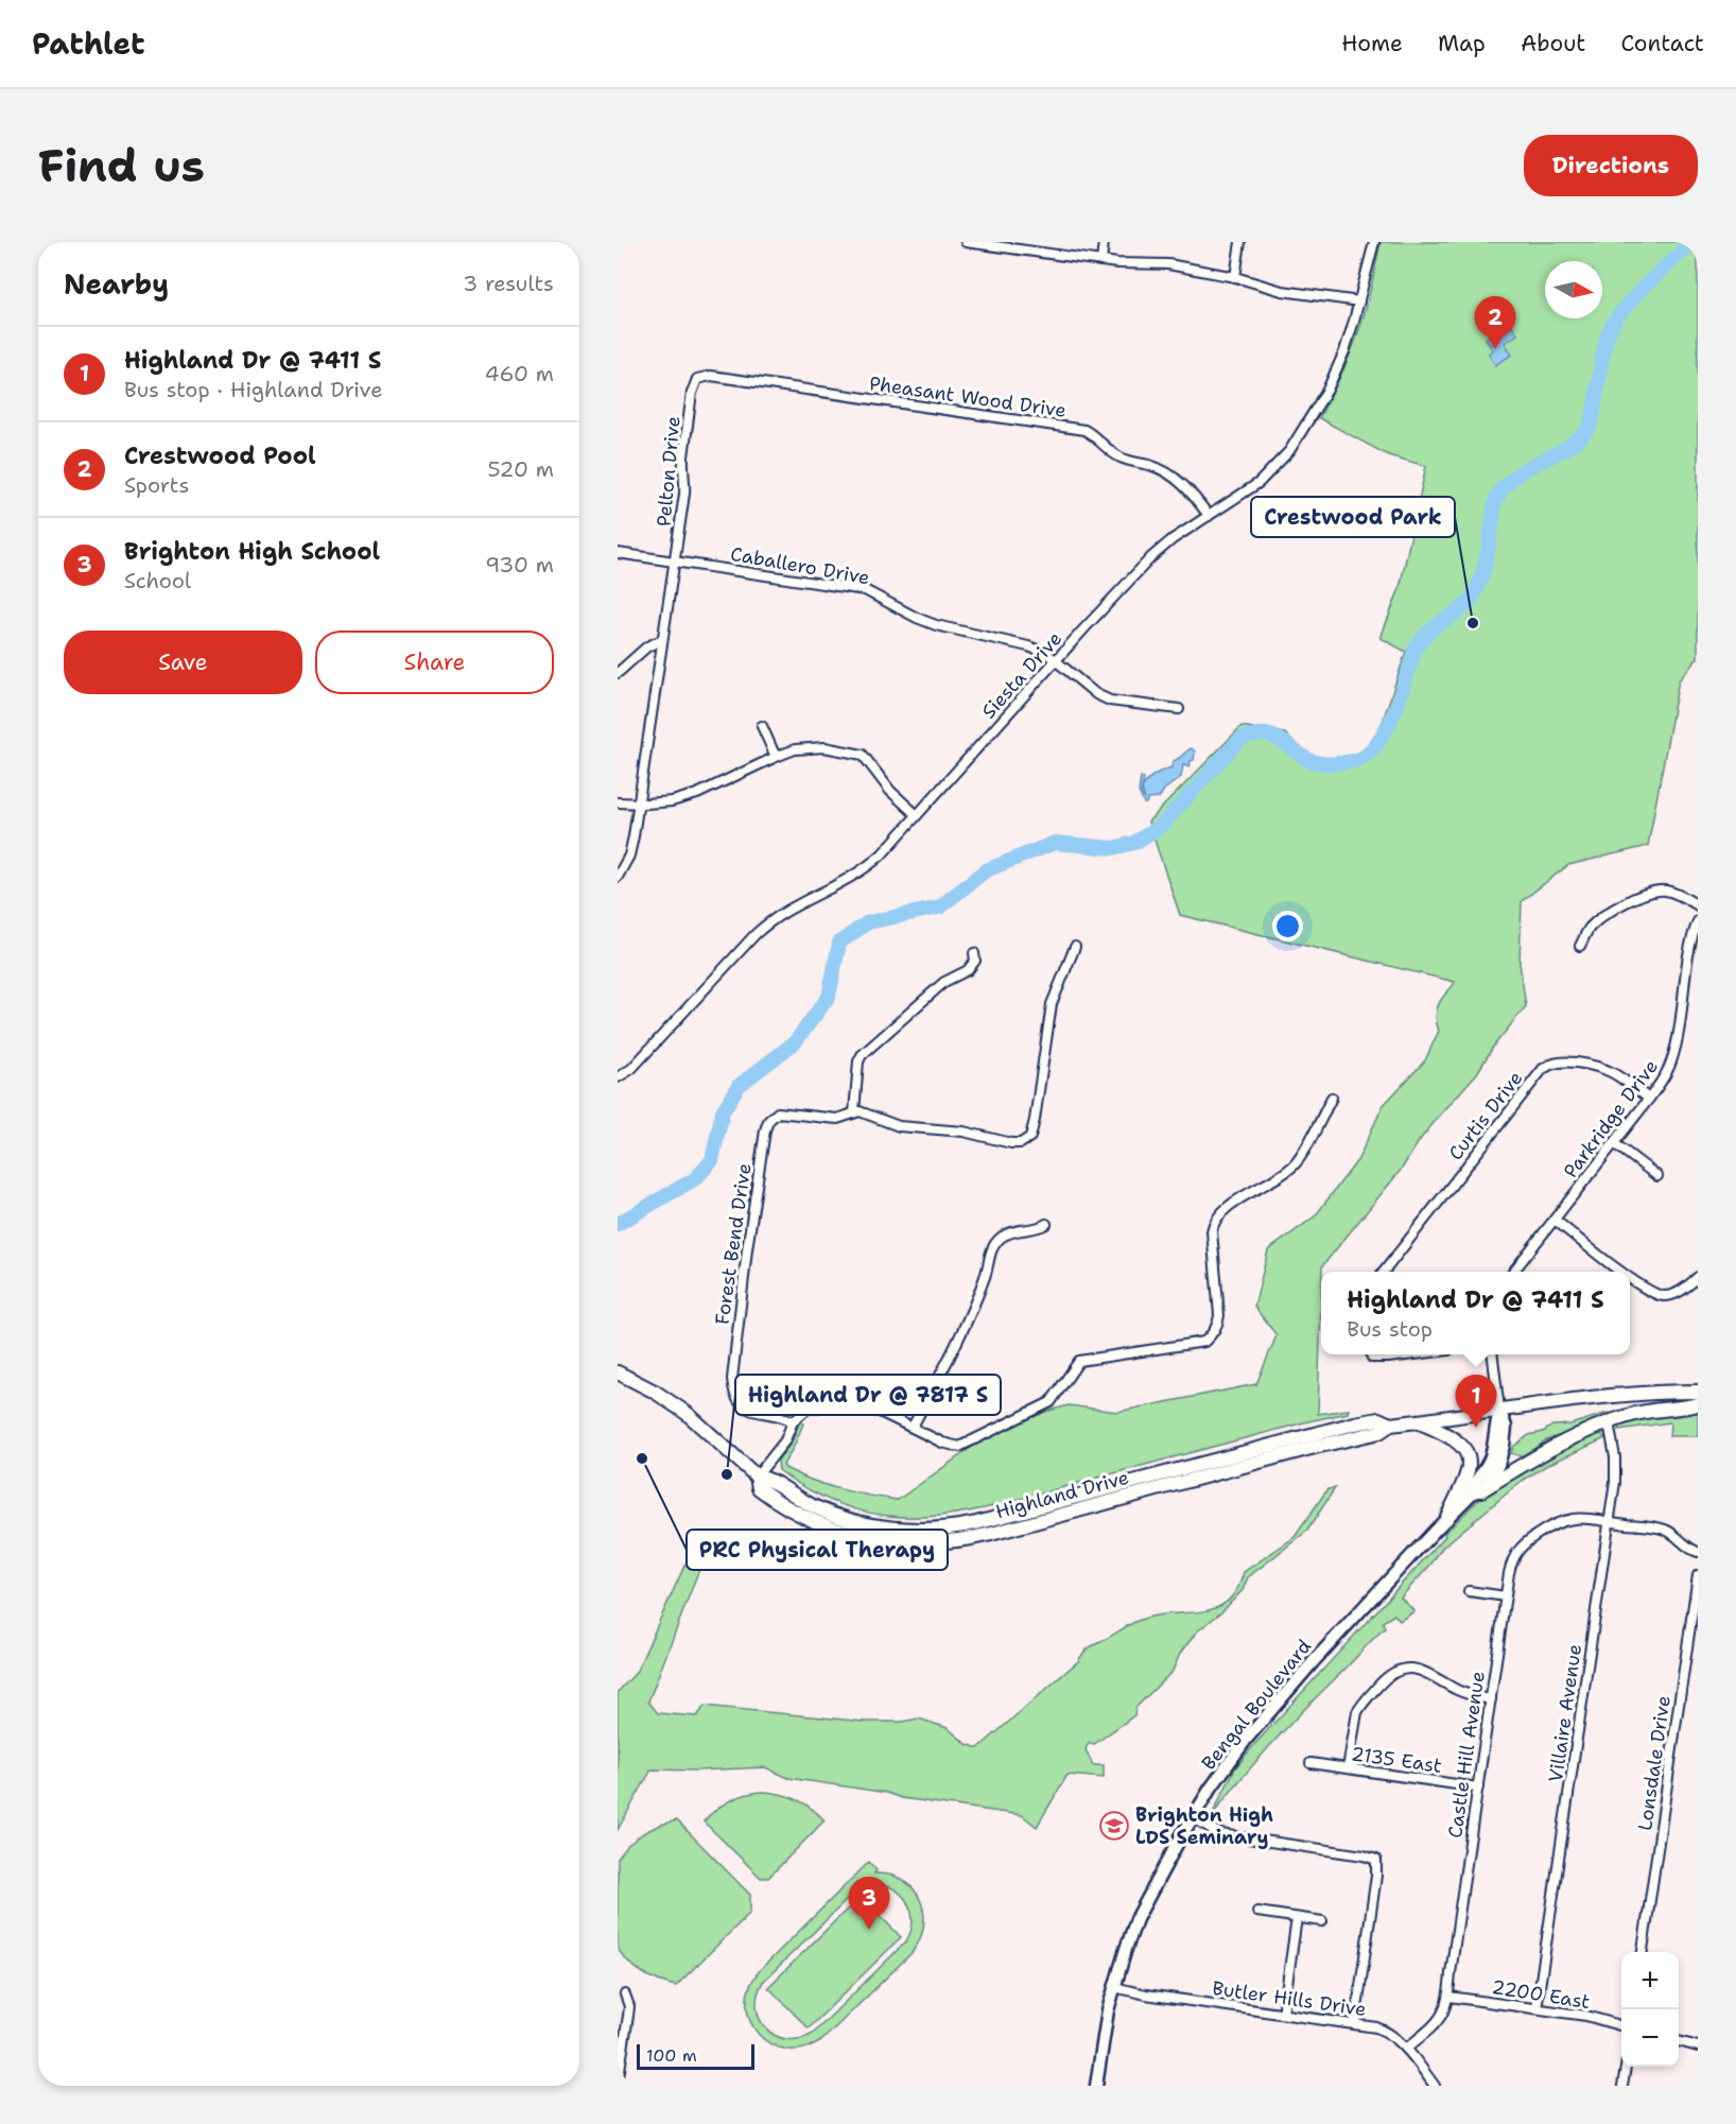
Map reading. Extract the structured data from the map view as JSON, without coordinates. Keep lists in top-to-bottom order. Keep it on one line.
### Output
{"streets":{"main road":["Highland Drive","Bengal Boulevard"],"street":["Pheasant Wood Drive","Pelton Drive","Caballero Drive","Siesta Drive","Curtis Drive","Parkridge Drive","Forest Bend Drive","Villaire Avenue","Castle Hill Avenue","2135 East","Lonsdale Drive","2200 East","Butler Hills Drive"]},"crossings":[["Pheasant Wood Drive","Pelton Drive"],["Pheasant Wood Drive","Siesta Drive"],["Pelton Drive","Caballero Drive"],["Caballero Drive","Siesta Drive"],["Curtis Drive","Parkridge Drive"],["Highland Drive","Bengal Boulevard"],["Bengal Boulevard","Butler Hills Drive"],["Villaire Avenue","Castle Hill Avenue"],["Villaire Avenue","2200 East"],["Castle Hill Avenue","2135 East"],["Castle Hill Avenue","2200 East"],["Castle Hill Avenue","Butler Hills Drive"]],"places":{"other":["Crestwood Park","PRC Physical Therapy","Highland Dr @ 7817 S"],"school or university":["Brighton High LDS Seminary"]},"scale_bar":"100 m","north":"right","page":{"header":"Pathlet","nav":["Home","Map","About","Contact"],"buttons":["Directions",["Save","Share"]],"title":"Find us","heading":["Nearby","3 results"],"pins":["2","1","3"],"list":[{"mark":"1","name":"Highland Dr @ 7411 S","note":"Bus stop · Highland Drive","value":"460 m"},{"mark":"2","name":"Crestwood Pool","note":"Sports","value":"520 m"},{"mark":"3","name":"Brighton High School","note":"School","value":"930 m"}],"popup":["Highland Dr @ 7411 S","Bus stop"],"map_buttons":["+","−"],"scale":"100 m"}}
